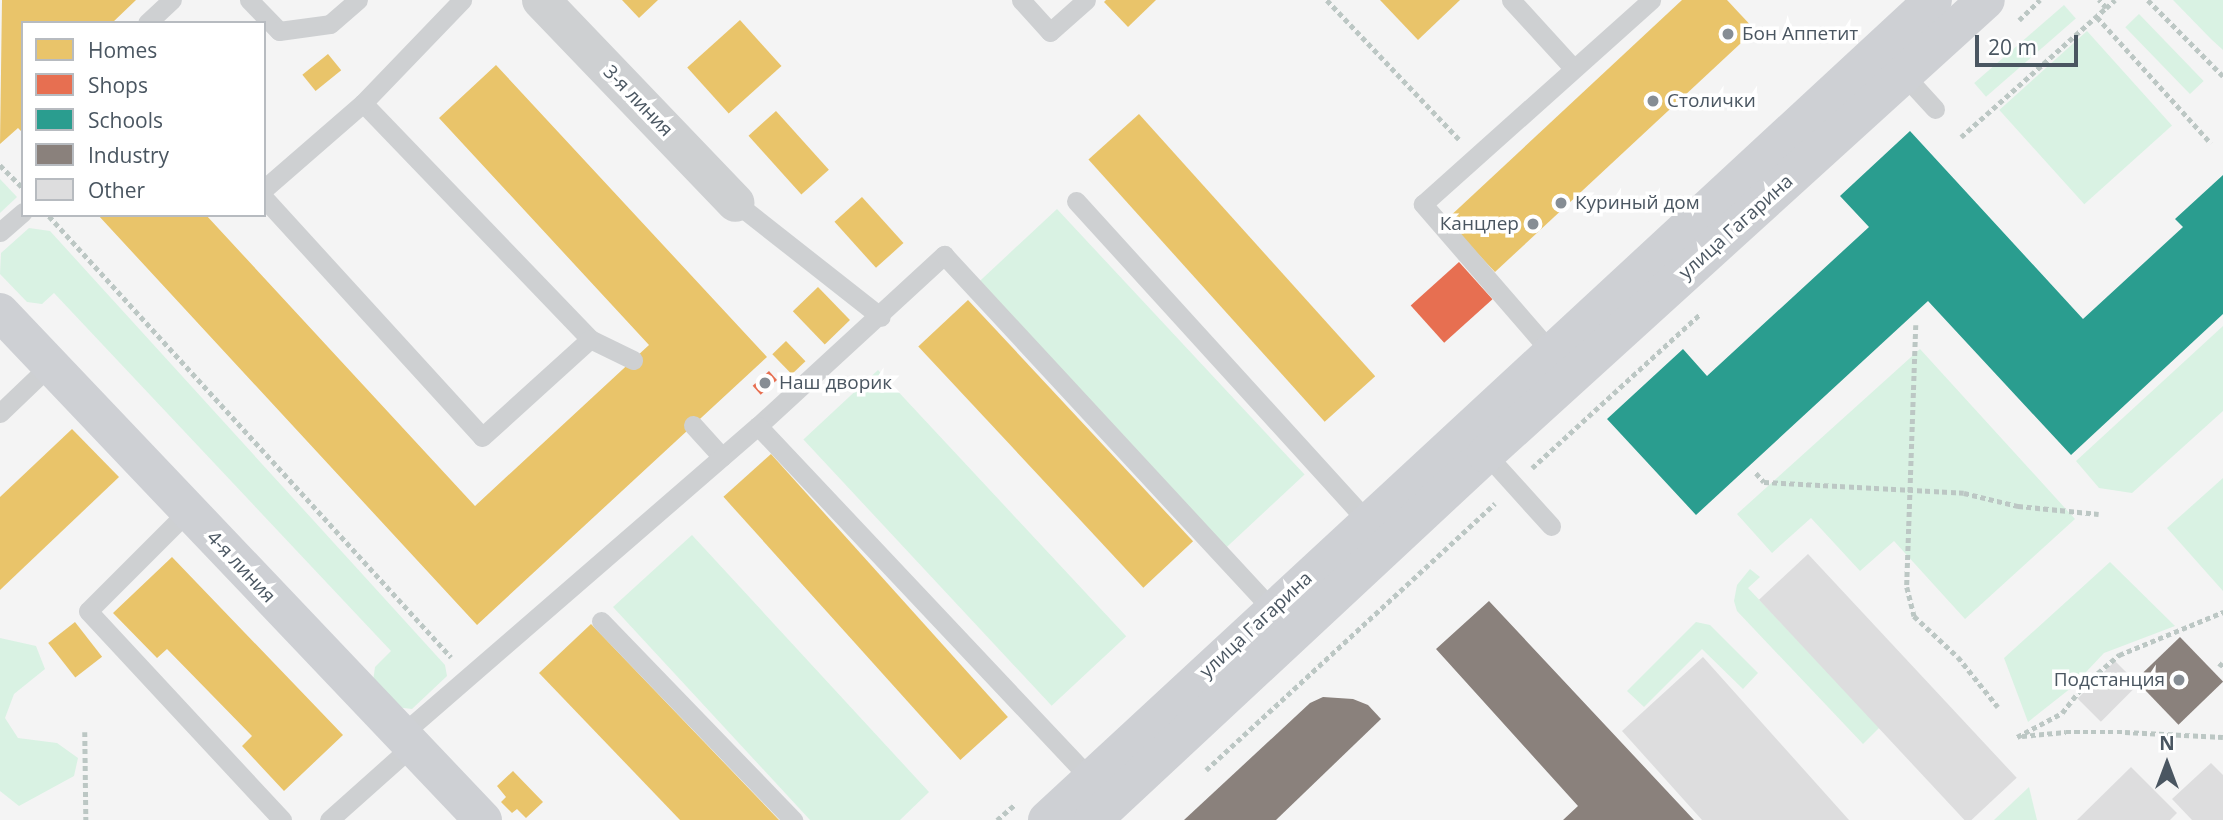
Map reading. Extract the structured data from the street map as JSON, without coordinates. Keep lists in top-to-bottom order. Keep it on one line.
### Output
{"streets":{"main road":["улица Гагарина","4-я линия"],"street":["3-я линия"]},"places":["Бон Аппетит","Столички","Куриный дом","Канцлер","Наш дворик","Подстанция"],"legend":["Homes","Shops","Schools","Industry","Other"],"scale_bar":"20 m","north":"top"}
